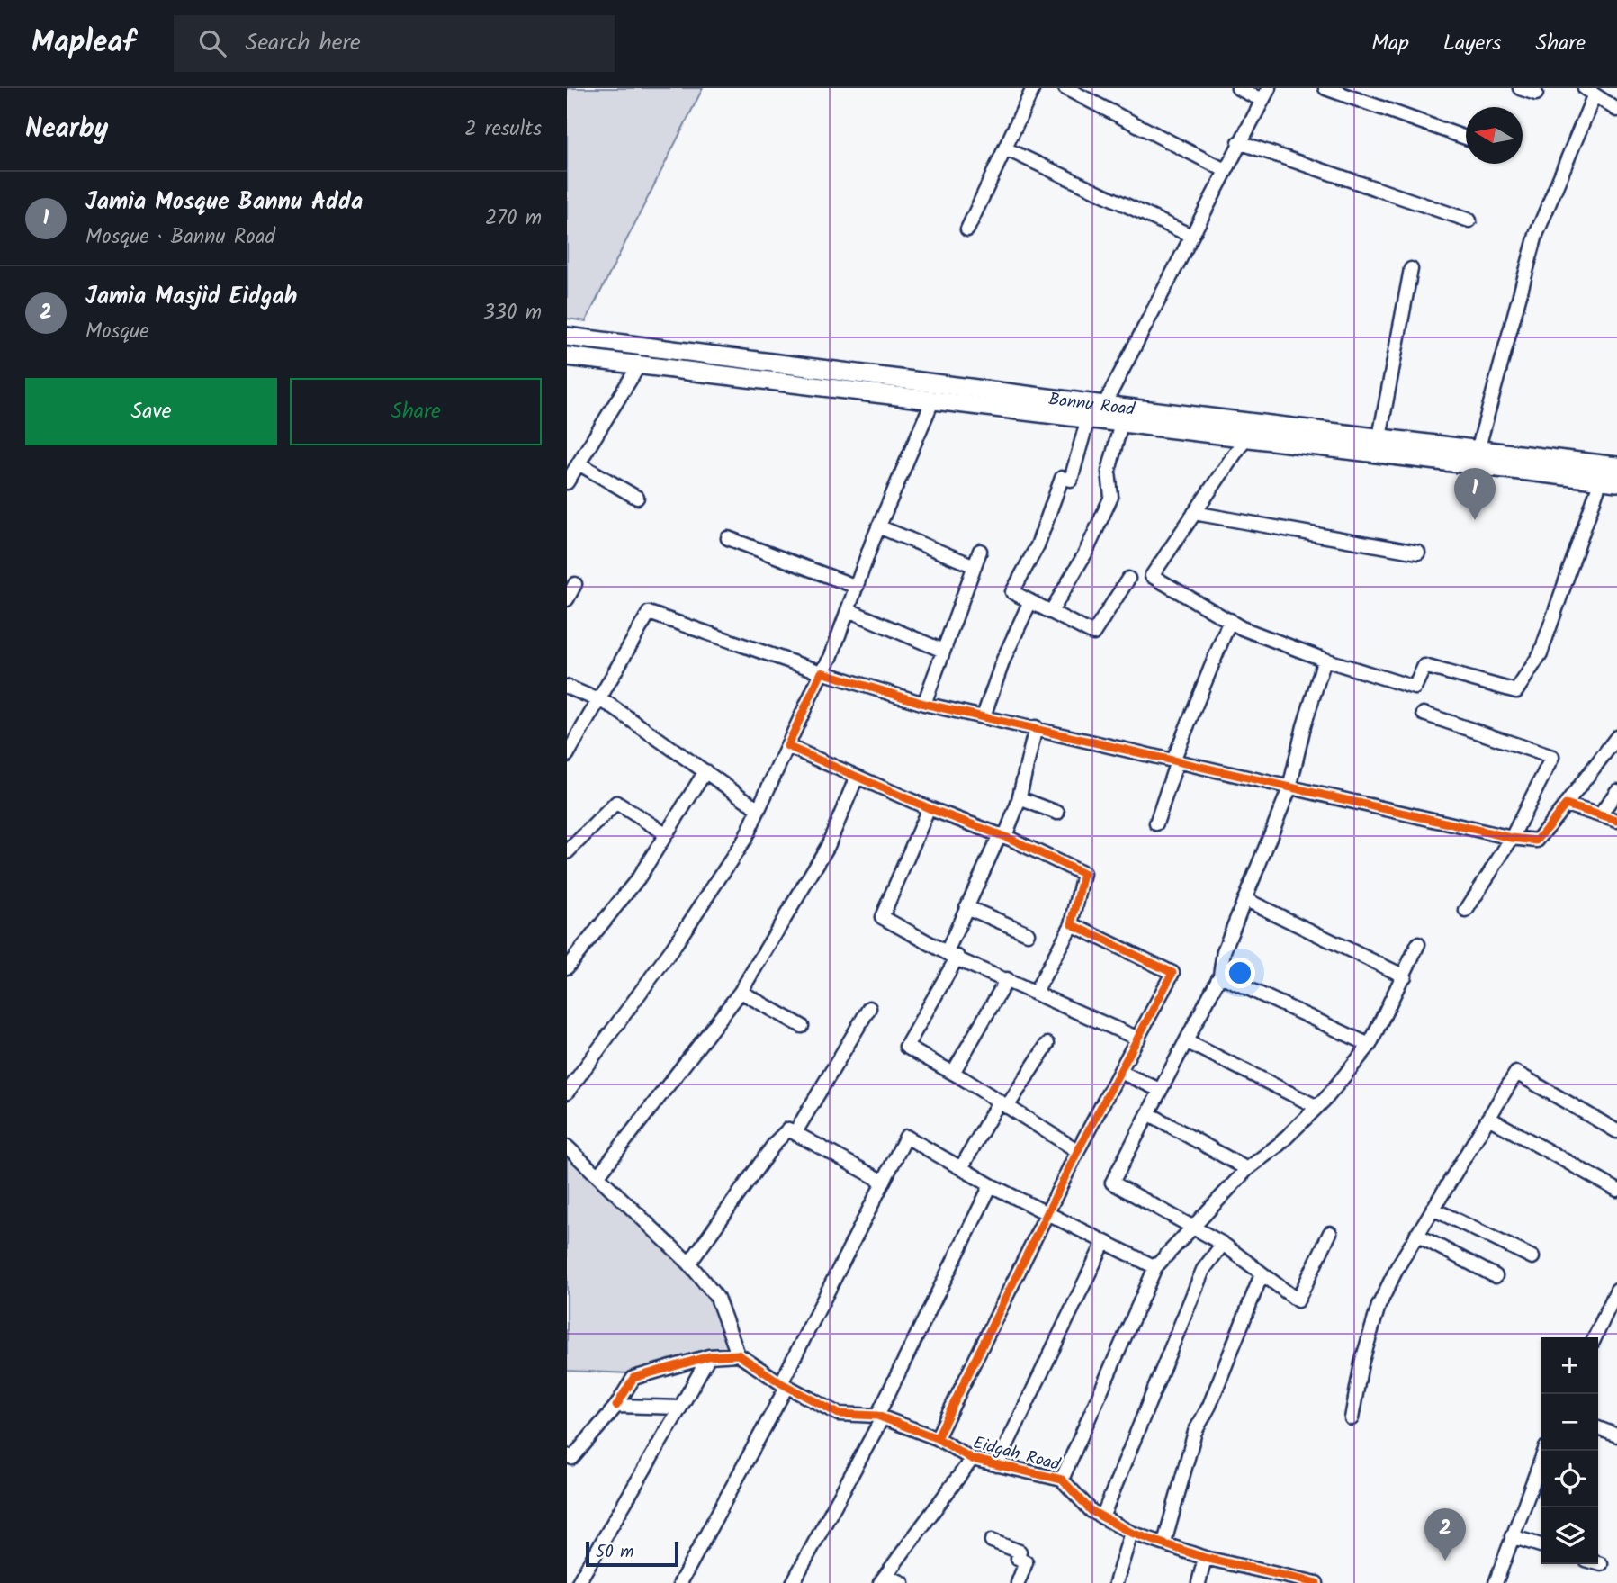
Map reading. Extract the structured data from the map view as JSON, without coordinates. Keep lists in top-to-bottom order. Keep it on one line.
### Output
{"streets":{"highway":["Bannu Road"],"street":["Eidgah Road"]},"scale_bar":"50 m","north":"left","page":{"header":"Mapleaf","search":"Search here","nav":["Map","Layers","Share"],"heading":["Nearby","2 results"],"list":[{"mark":"1","name":"Jamia Mosque Bannu Adda","note":"Mosque · Bannu Road","value":"270 m"},{"mark":"2","name":"Jamia Masjid Eidgah","note":"Mosque","value":"330 m"}],"buttons":["Save","Share"],"pins":["1","2"],"map_buttons":["+","−"],"scale":"50 m"}}
